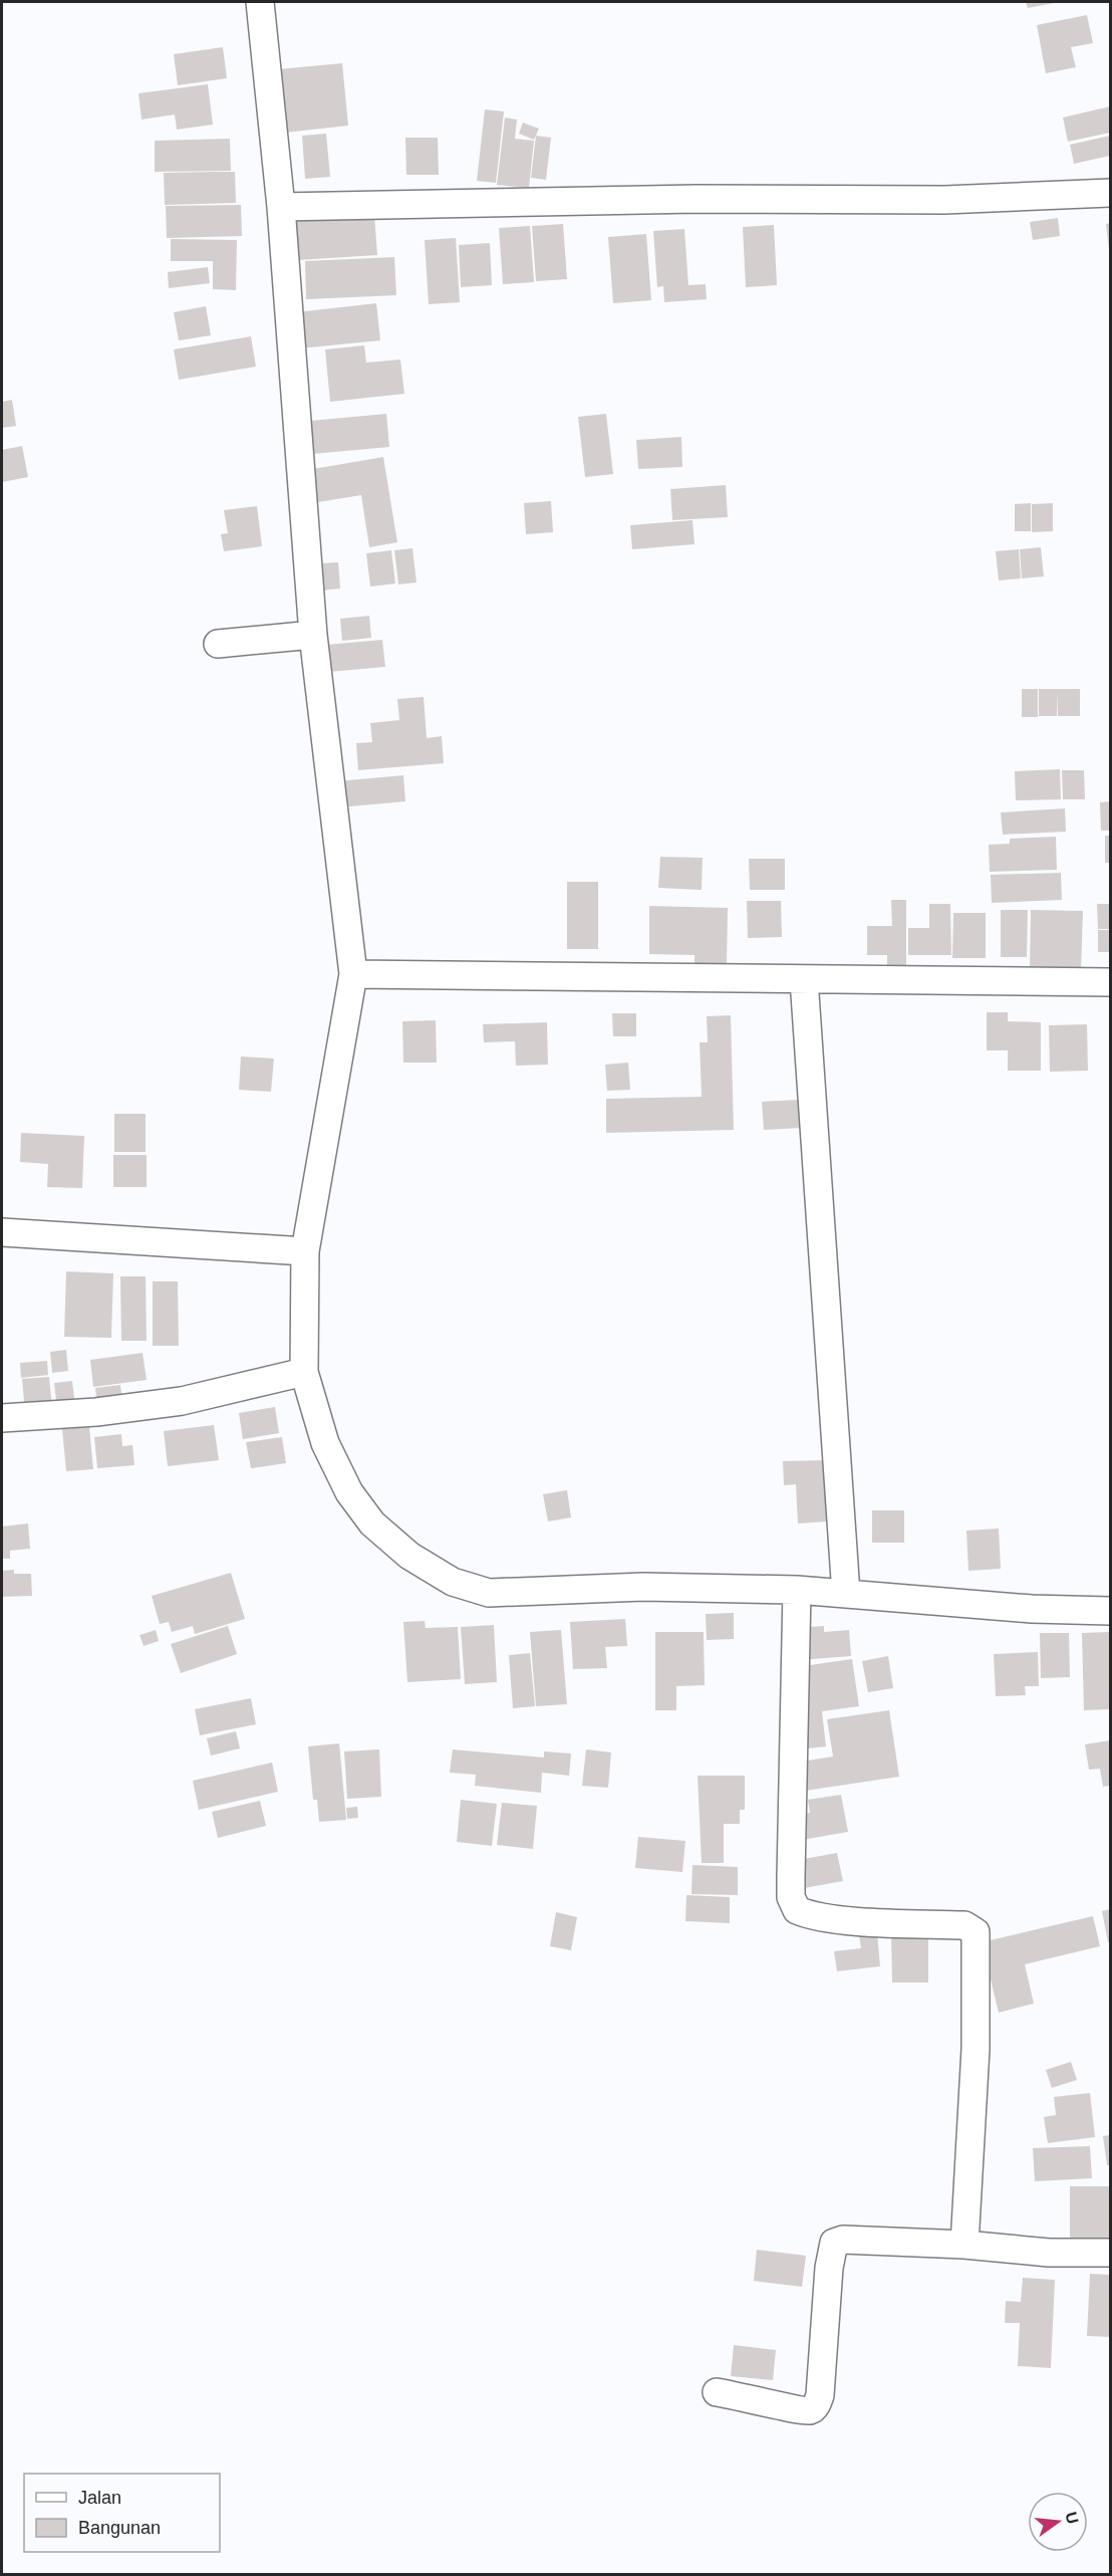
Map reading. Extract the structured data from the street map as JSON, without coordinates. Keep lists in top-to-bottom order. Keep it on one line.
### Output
{"legend":["Jalan","Bangunan"],"north":"right"}
